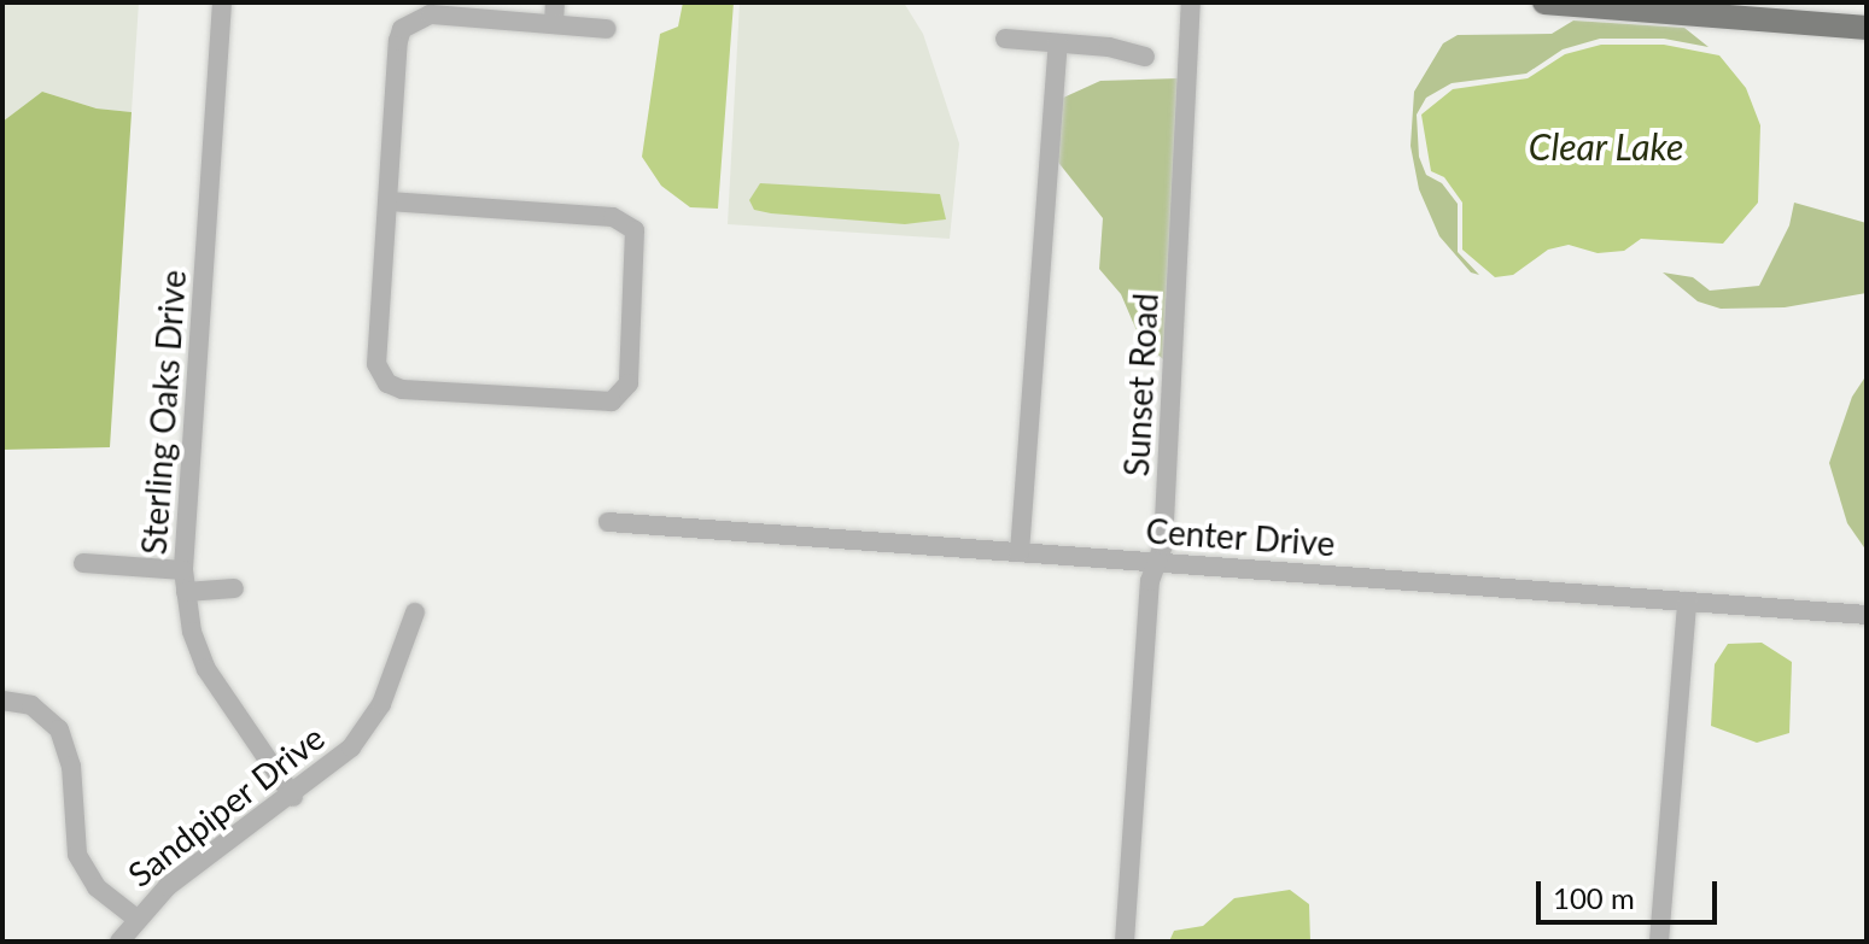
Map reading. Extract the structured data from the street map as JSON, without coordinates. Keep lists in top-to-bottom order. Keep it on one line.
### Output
{"streets":{"street":["Sunset Road","Sterling Oaks Drive","Center Drive","Sandpiper Drive"]},"crossings":[["Sunset Road","Center Drive"],["Sterling Oaks Drive","Sandpiper Drive"]],"water":["Clear Lake"],"scale_bar":"100 m"}
